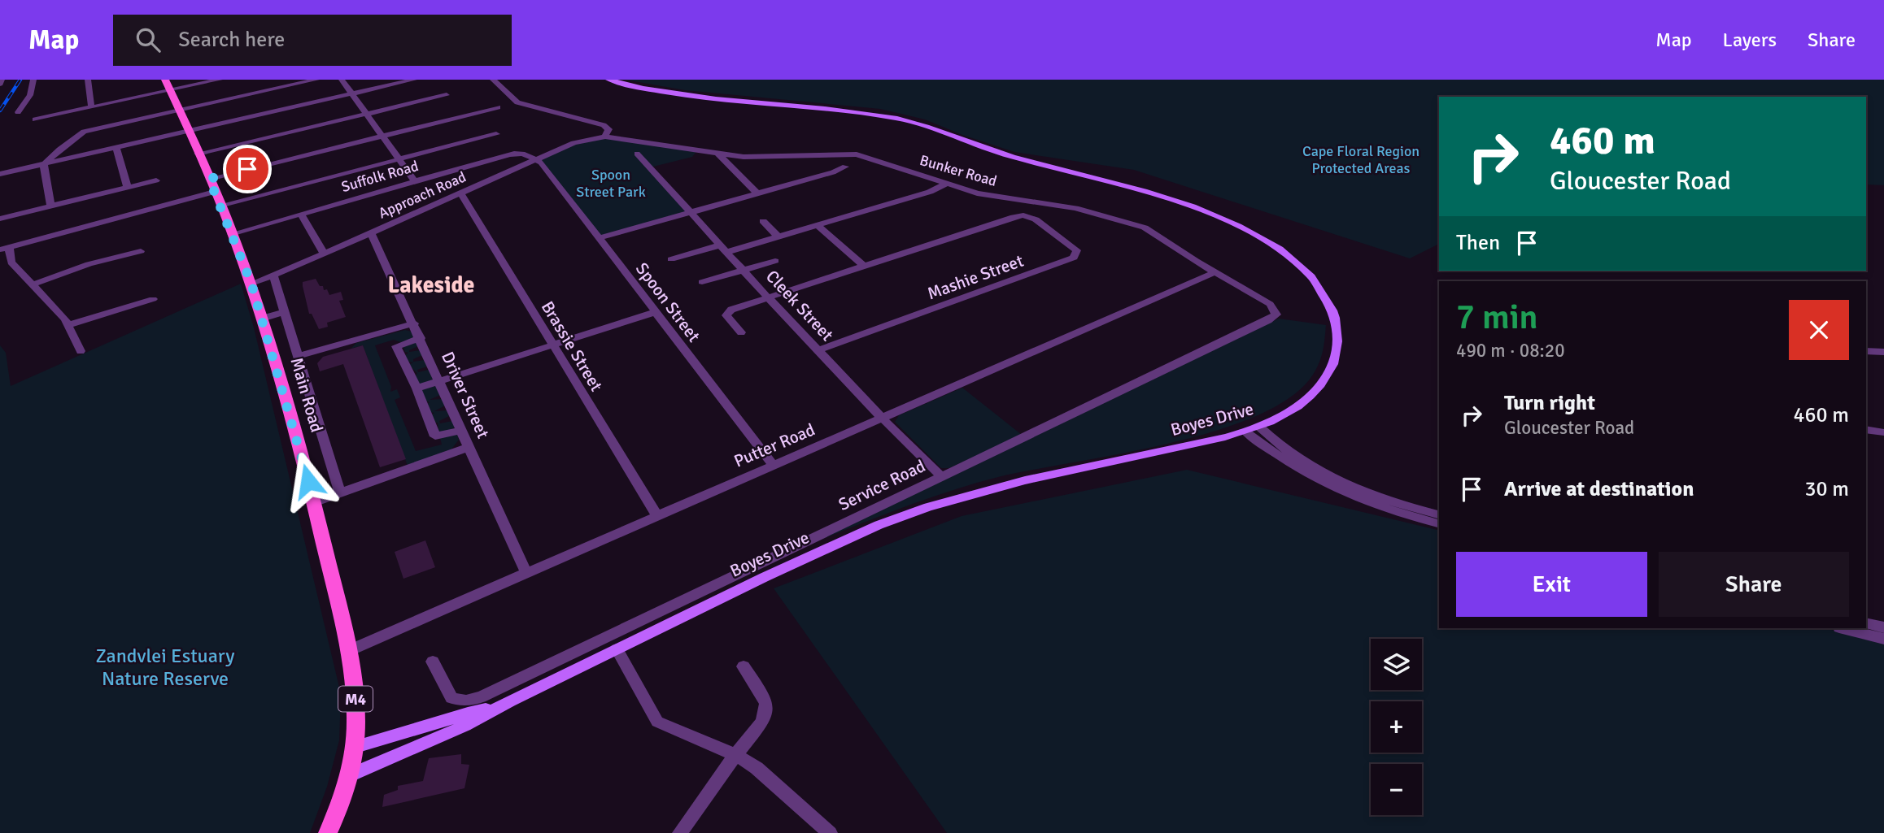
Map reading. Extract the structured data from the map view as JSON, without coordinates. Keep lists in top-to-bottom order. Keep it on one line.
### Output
{"streets":{"main road":["Main Road","Boyes Drive","M4"],"street":["Bunker Road","Suffolk Road","Approach Road","Mashie Street","Spoon Street","Cleek Street","Brassie Street","Driver Street","Putter Road","Service Road"]},"crossings":[["Bunker Road","Approach Road"],["Bunker Road","Putter Road"],["Bunker Road","Service Road"],["Suffolk Road","Approach Road"],["Suffolk Road","Spoon Street"],["Suffolk Road","Main Road"],["Approach Road","Spoon Street"],["Approach Road","Brassie Street"],["Approach Road","Main Road"],["Approach Road","Driver Street"],["Mashie Street","Cleek Street"],["Spoon Street","Putter Road"],["Cleek Street","Putter Road"],["Cleek Street","Service Road"],["Brassie Street","Putter Road"],["Main Road","Boyes Drive"],["Main Road","Putter Road"],["Driver Street","Putter Road"]],"districts":["Lakeside"],"parks":["Cape Floral Region Protected Areas","Spoon Street Park","Zandvlei Estuary Nature Reserve"],"page":{"header":"Map","search":"Search here","nav":["Map","Layers","Share"],"turn":["460 m","Gloucester Road"],"then":"Then","heading":["7 min","490 m · 08:20"],"list":[{"name":"Turn right","note":"Gloucester Road","value":"460 m"},{"name":"Arrive at destination","value":"30 m"}],"buttons":["Exit","Share"],"map_buttons":["+","−"]}}
